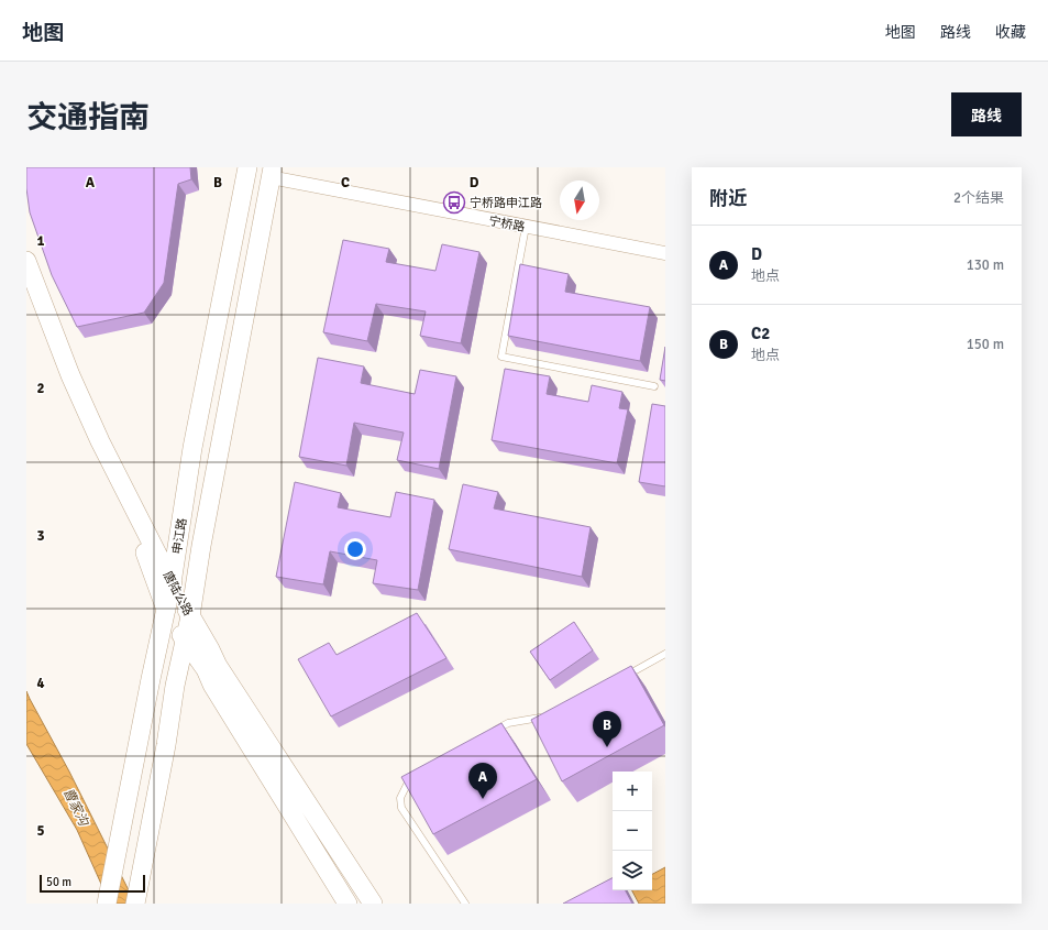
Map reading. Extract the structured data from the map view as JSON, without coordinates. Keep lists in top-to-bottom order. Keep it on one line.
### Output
{"streets":{"main road":["申江路","唐陆公路"],"street":["宁桥路"]},"crossings":[["宁桥路","申江路"],["申江路","唐陆公路"]],"water":["曹家沟"],"places":{"bus stop":["宁桥路申江路"]},"scale_bar":"50 m","north":"bottom","page":{"header":"地图","nav":["地图","路线","收藏"],"title":"交通指南","buttons":"路线","heading":["附近","2个结果"],"list":[{"mark":"A","name":"D","note":"地点","value":"130 m"},{"mark":"B","name":"C2","note":"地点","value":"150 m"}],"pins":["B","A"],"map_buttons":["+","−"],"scale":"50 m"},"grid":{"columns":["A","B","C","D"],"rows":["1","2","3","4","5"]}}
